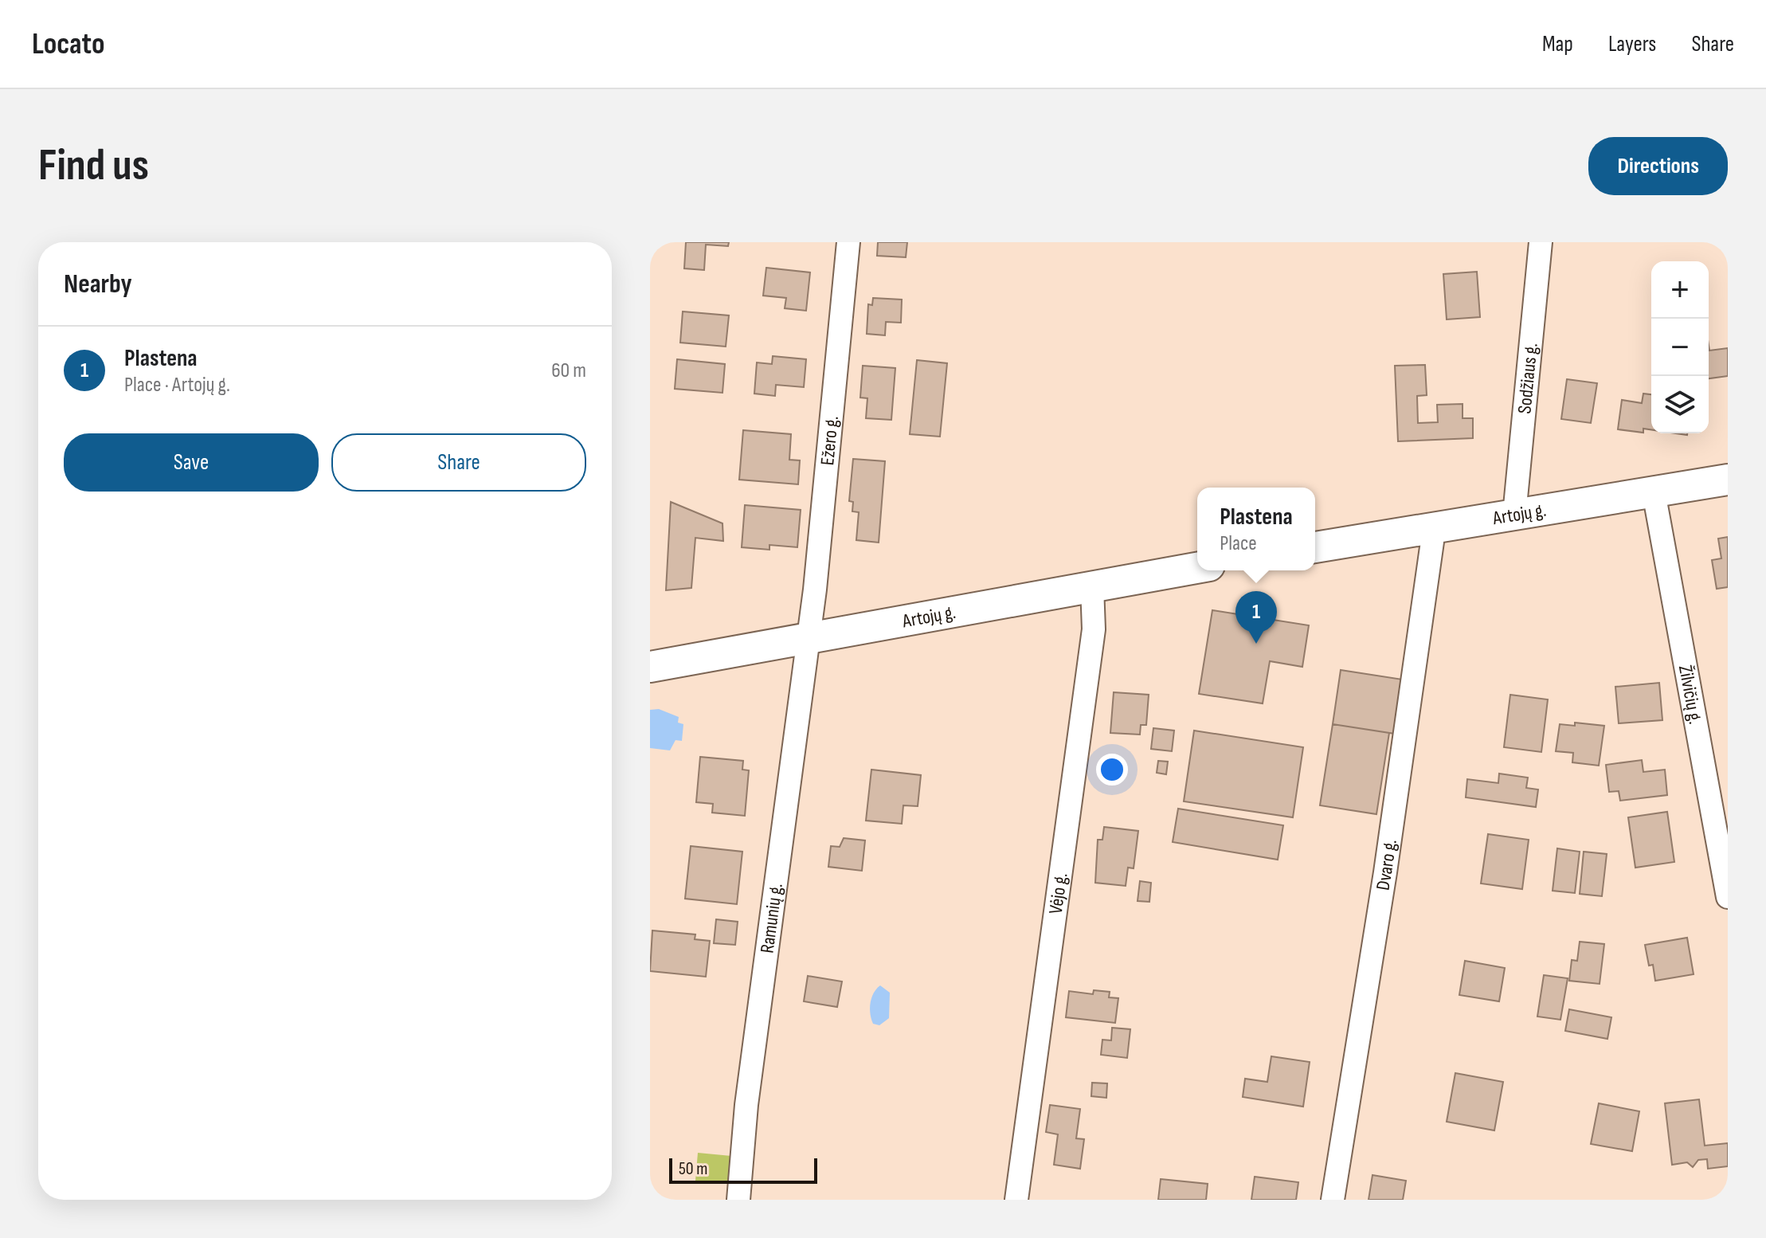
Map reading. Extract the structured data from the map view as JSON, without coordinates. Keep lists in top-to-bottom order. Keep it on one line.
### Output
{"streets":{"main road":["Artojų g."],"street":["Sodžiaus g.","Ežero g.","Žilvičių g.","Dvaro g.","Vėjo g.","Ramunių g."]},"crossings":[["Sodžiaus g.","Artojų g."],["Ežero g.","Artojų g."],["Ežero g.","Ramunių g."],["Artojų g.","Žilvičių g."],["Artojų g.","Dvaro g."],["Artojų g.","Vėjo g."],["Artojų g.","Ramunių g."]],"scale_bar":"50 m","page":{"header":"Locato","nav":["Map","Layers","Share"],"buttons":["Directions",["Save","Share"]],"title":"Find us","heading":"Nearby","map_buttons":["+","−"],"list":[{"mark":"1","name":"Plastena","note":"Place · Artojų g.","value":"60 m"}],"popup":["Plastena","Place"],"pins":"1","scale":"50 m"}}
